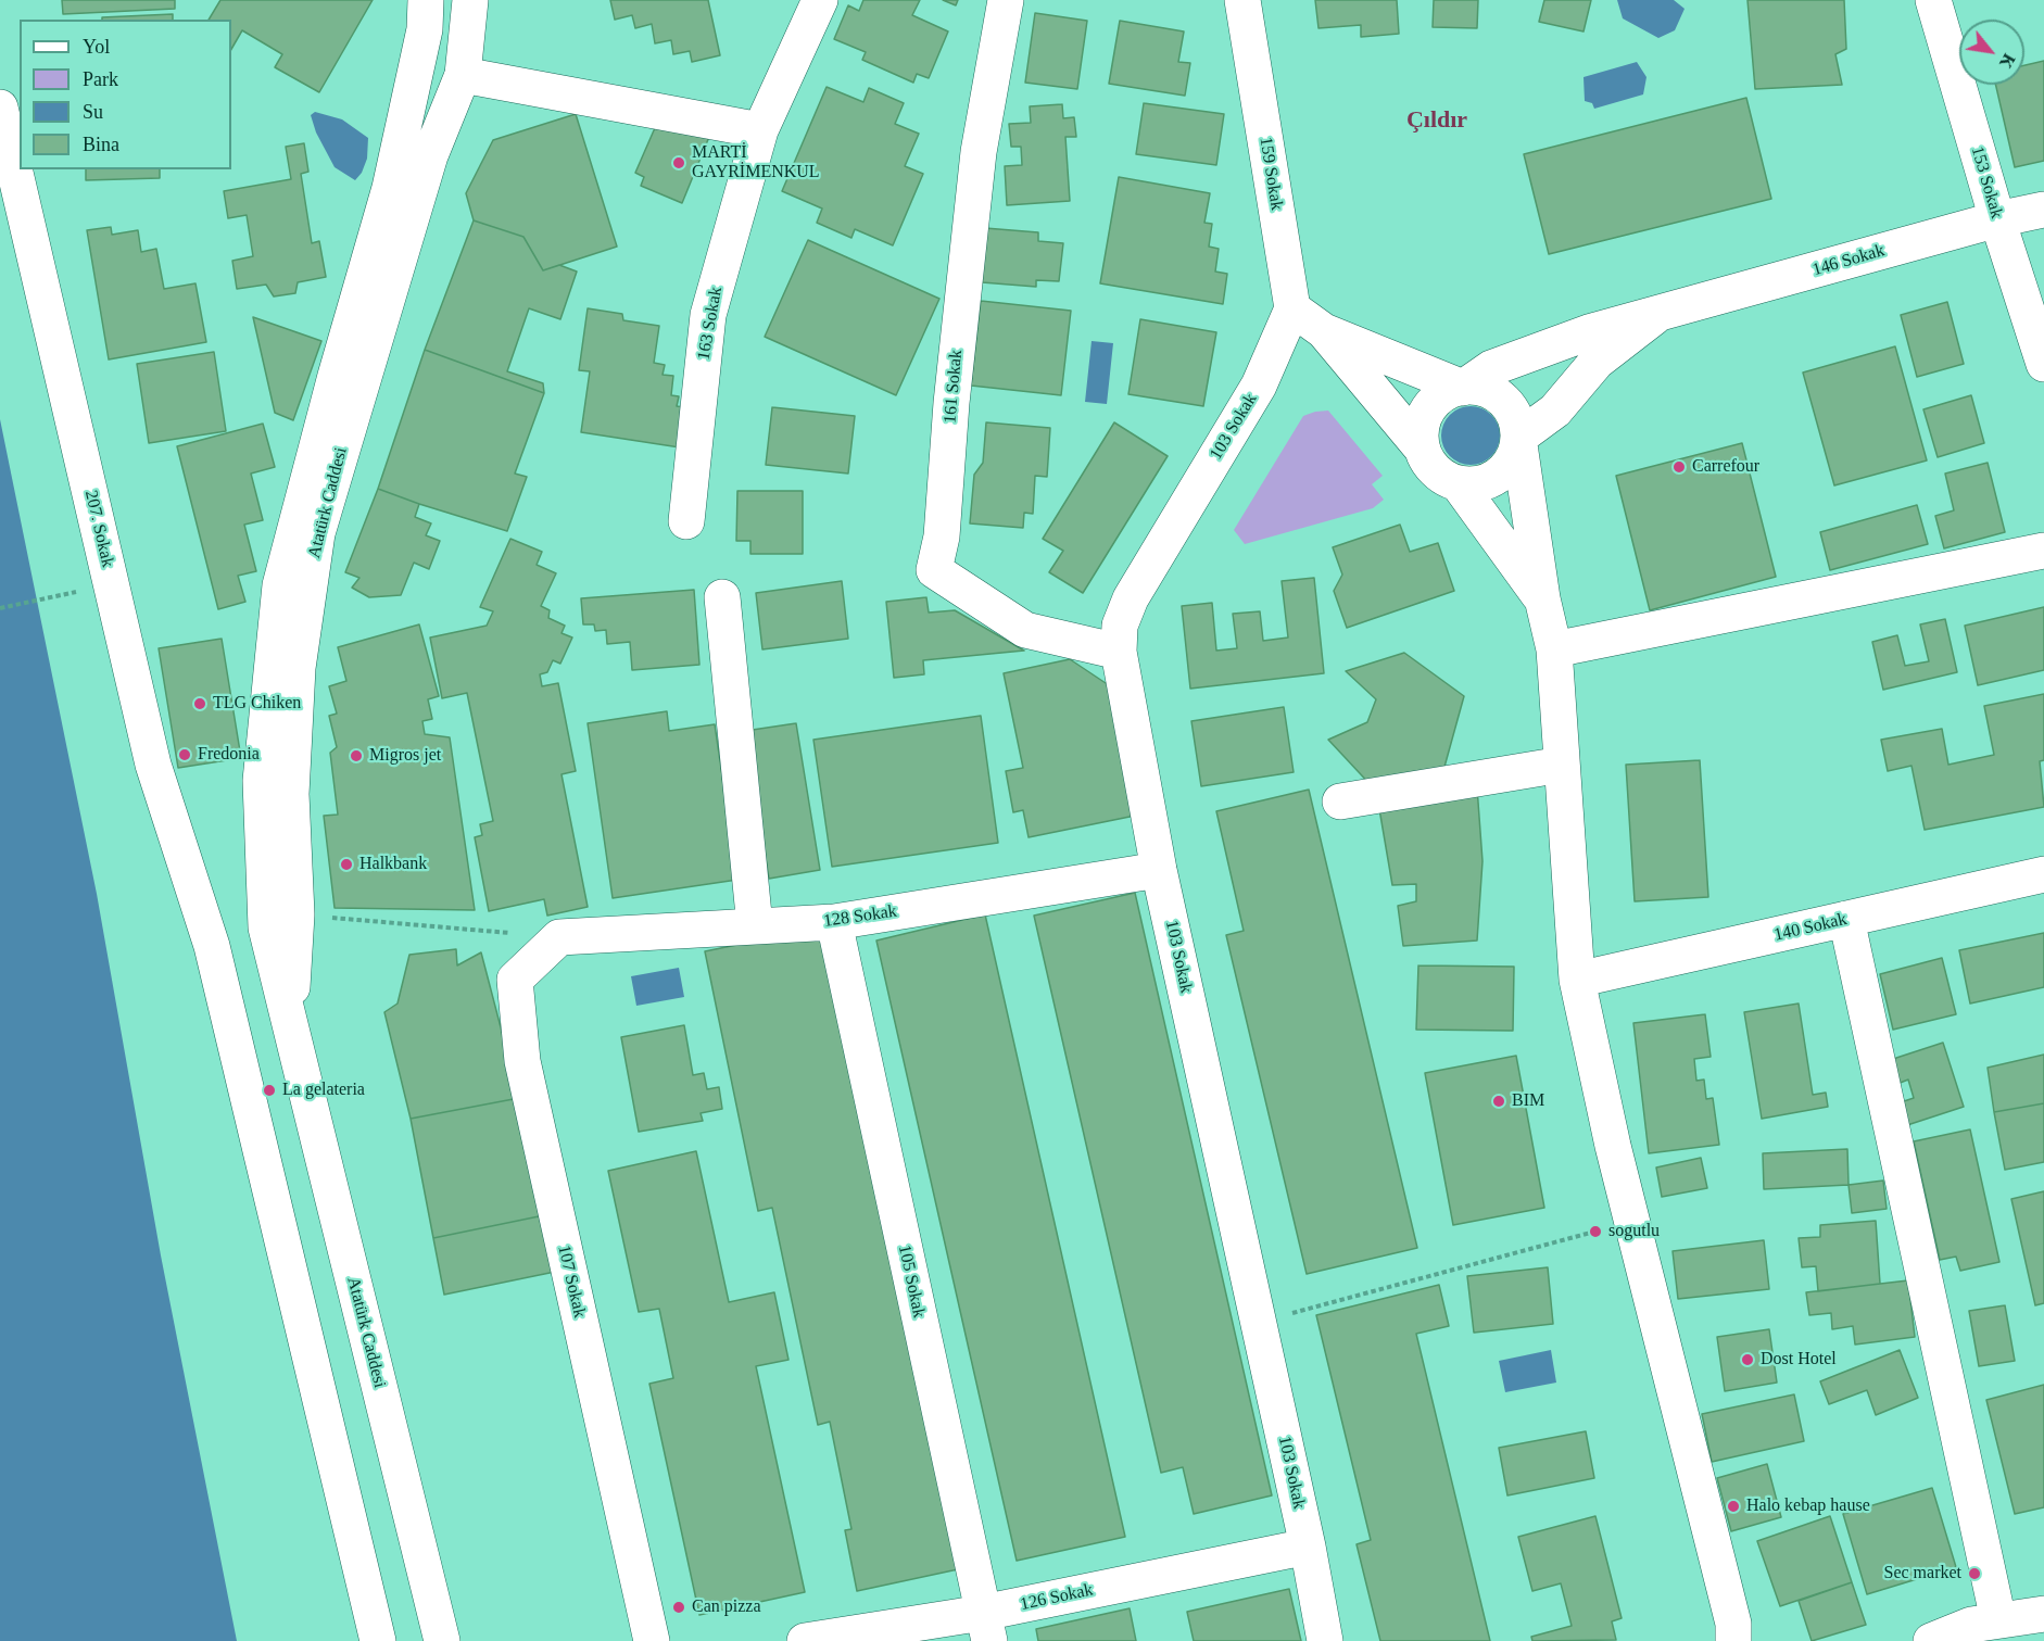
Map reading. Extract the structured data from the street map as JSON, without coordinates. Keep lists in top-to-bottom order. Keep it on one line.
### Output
{"streets":{"street":["159 Sokak","153 Sokak","146 Sokak","163 Sokak","161 Sokak","103 Sokak","Atatürk Caddesi","207. Sokak","128 Sokak","140 Sokak","107 Sokak","105 Sokak","126 Sokak"]},"crossings":[["159 Sokak","103 Sokak"],["153 Sokak","146 Sokak"],["161 Sokak","103 Sokak"],["103 Sokak","128 Sokak"],["103 Sokak","126 Sokak"],["128 Sokak","107 Sokak"],["128 Sokak","105 Sokak"],["105 Sokak","126 Sokak"]],"districts":["Çıldır"],"places":["MARTİ GAYRİMENKUL","Carrefour","TLG Chiken","Fredonia","Migros jet","Halkbank","La gelateria","BIM","sogutlu","Dost Hotel","Halo kebap hause","Sec market","Can pizza"],"legend":["Yol","Park","Su","Bina"],"north":"bottom right"}
